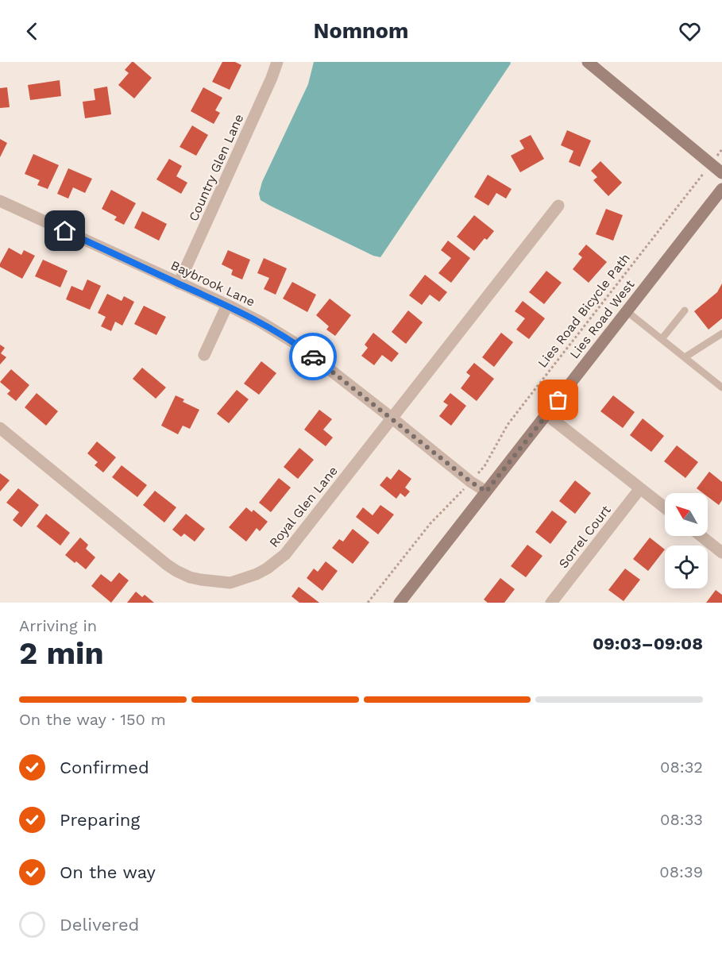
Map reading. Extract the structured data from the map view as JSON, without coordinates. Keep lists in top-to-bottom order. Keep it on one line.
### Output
{"streets":{"street":["Country Glen Lane","Baybrook Lane","Lies Road West","Royal Glen Lane","Sorrel Court"],"path":["Lies Road Bicycle Path"]},"crossings":[["Country Glen Lane","Baybrook Lane"],["Baybrook Lane","Lies Road Bicycle Path"],["Baybrook Lane","Lies Road West"],["Baybrook Lane","Royal Glen Lane"]],"north":"top left","page":{"header":"Nomnom","heading":["2 min","Arriving in","09:03–09:08"],"bar":"On the way · 150 m","list":[["Confirmed","08:32"],["Preparing","08:33"],["On the way","08:39"],"Delivered"]}}
